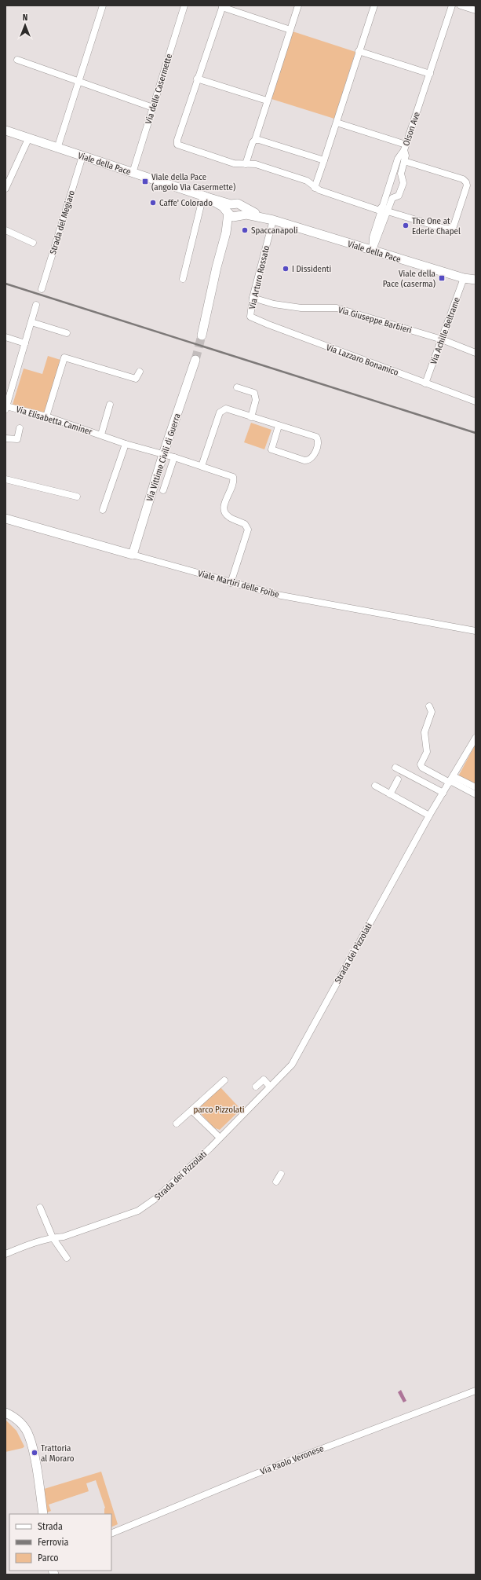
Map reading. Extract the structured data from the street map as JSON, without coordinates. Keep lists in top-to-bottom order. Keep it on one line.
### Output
{"streets":{"street":["Via delle Casermette","Olson Ave","Viale della Pace","Strada del Megiaro","Via Arturo Rossato","Via Giuseppe Barbieri","Via Achille Beltrame","Via Lazzaro Bonamico","Via Elisabetta Caminer","Via Vittime Civili di Guerra","Viale Martiri delle Foibe","Strada dei Pizzolati","Via Paolo Veronese"]},"crossings":[["Via delle Casermette","Viale della Pace"],["Olson Ave","Viale della Pace"],["Viale della Pace","Strada del Megiaro"],["Viale della Pace","Via Arturo Rossato"],["Viale della Pace","Via Achille Beltrame"],["Via Arturo Rossato","Via Giuseppe Barbieri"],["Via Arturo Rossato","Via Lazzaro Bonamico"],["Via Giuseppe Barbieri","Via Achille Beltrame"],["Via Achille Beltrame","Via Lazzaro Bonamico"],["Via Elisabetta Caminer","Via Vittime Civili di Guerra"],["Via Elisabetta Caminer","Viale Martiri delle Foibe"],["Via Vittime Civili di Guerra","Viale Martiri delle Foibe"]],"parks":["parco Pizzolati"],"places":{"transit":["Viale della Pace (angolo Via Casermette)","Viale della Pace (caserma)"],"other":["Caffe' Colorado","The One at Ederle Chapel","Spaccanapoli","I Dissidenti","Trattoria al Moraro"]},"legend":["Strada","Ferrovia","Parco"],"north":"top"}
